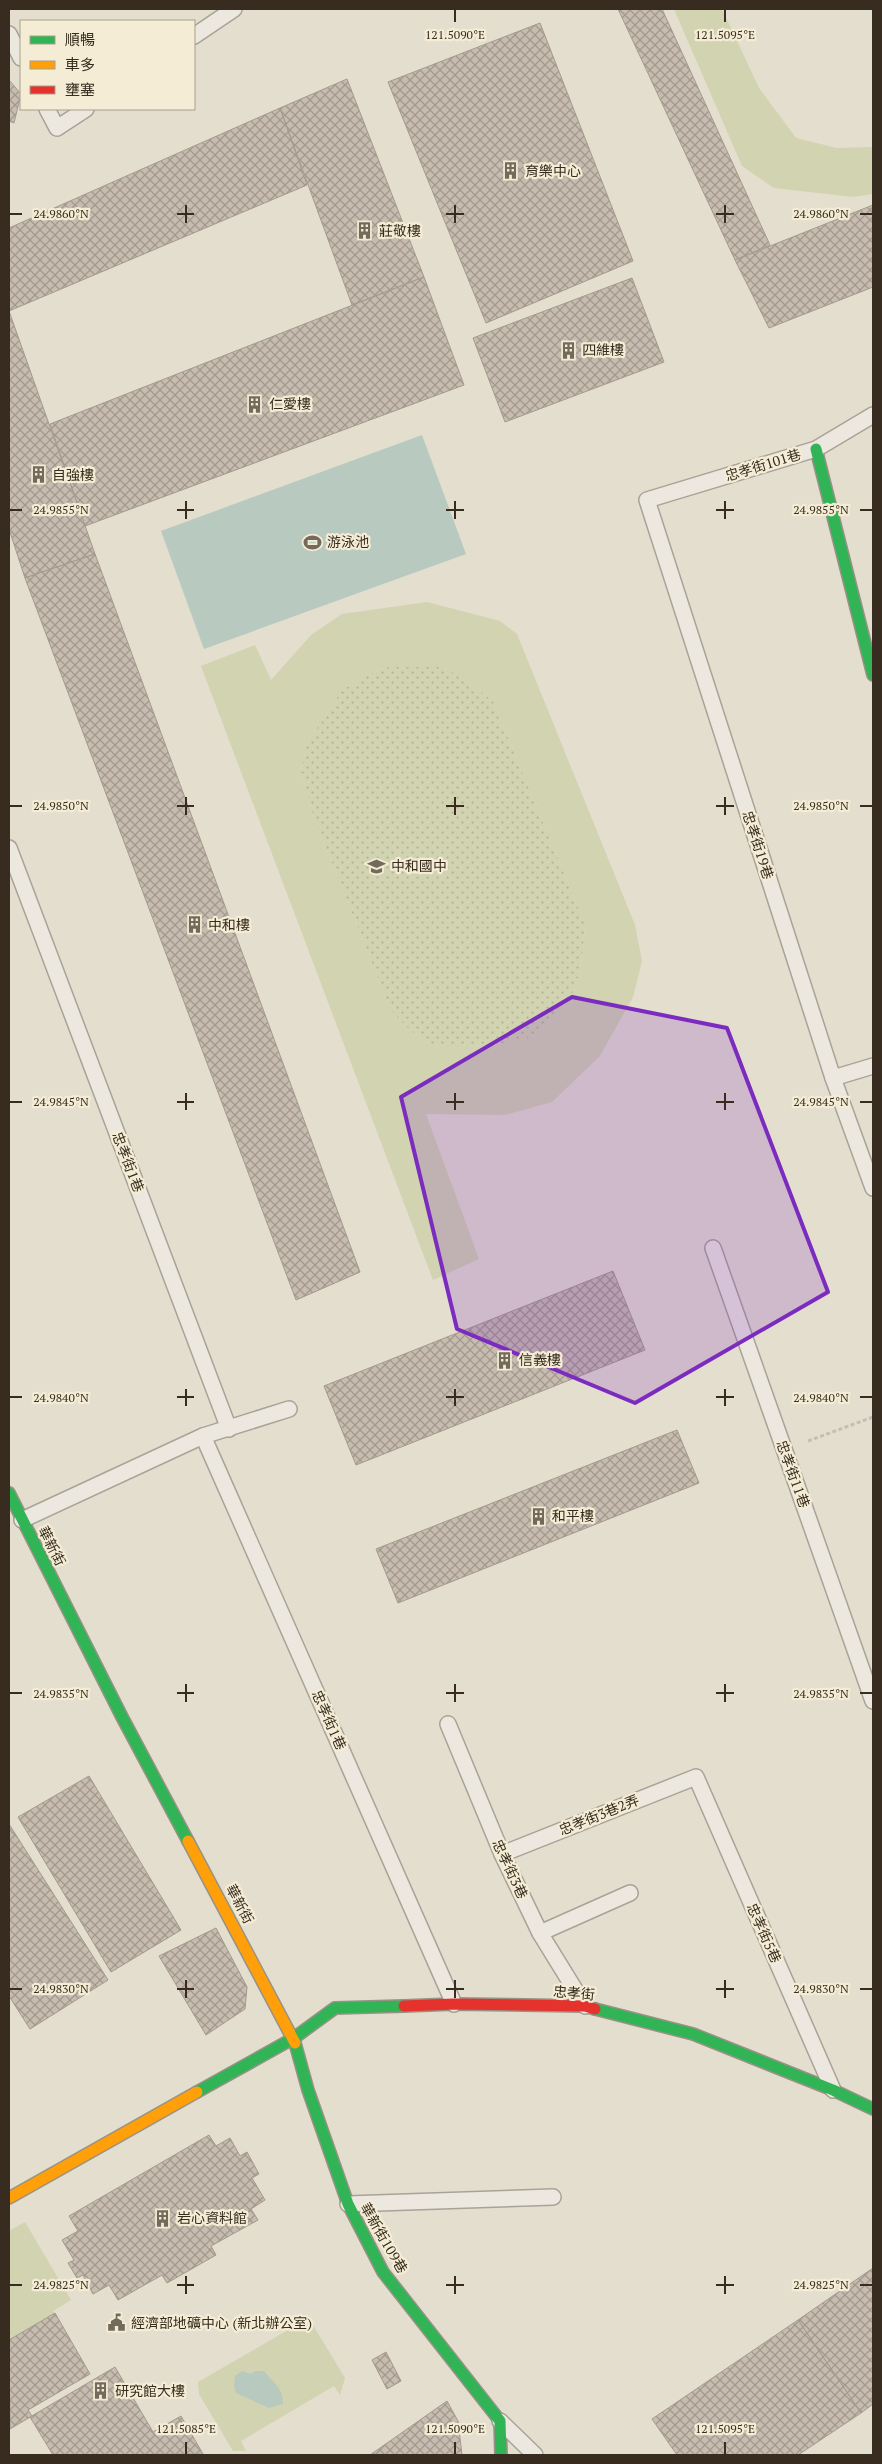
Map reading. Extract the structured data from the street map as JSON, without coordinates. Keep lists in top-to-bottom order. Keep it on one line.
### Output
{"streets":{"street":["華新街","忠孝街","華新街109巷"],"lane":["忠孝街101巷","忠孝街19巷","忠孝街1巷","忠孝街11巷","忠孝街3巷2弄","忠孝街3巷","忠孝街5巷"]},"crossings":[["忠孝街101巷","忠孝街19巷"],["忠孝街1巷","忠孝街"],["華新街","忠孝街"],["華新街","華新街109巷"],["忠孝街3巷2弄","忠孝街3巷"],["忠孝街3巷2弄","忠孝街5巷"],["忠孝街3巷","忠孝街"],["忠孝街5巷","忠孝街"],["忠孝街","華新街109巷"]],"places":{"building":["育樂中心","莊敬樓","四維樓","仁愛樓","自強樓","中和樓","信義樓","和平樓","岩心資料館","研究館大樓"],"sports":["游泳池"],"school or university":["中和國中"],"public building":["經濟部地礦中心 (新北辦公室)"]},"legend":["順暢","車多","壅塞"],"coordinates":["121.5090°E","121.5095°E","24.9860°N","24.9855°N","24.9850°N","24.9845°N","24.9840°N","24.9835°N","24.9830°N","24.9825°N","121.5085°E"]}
